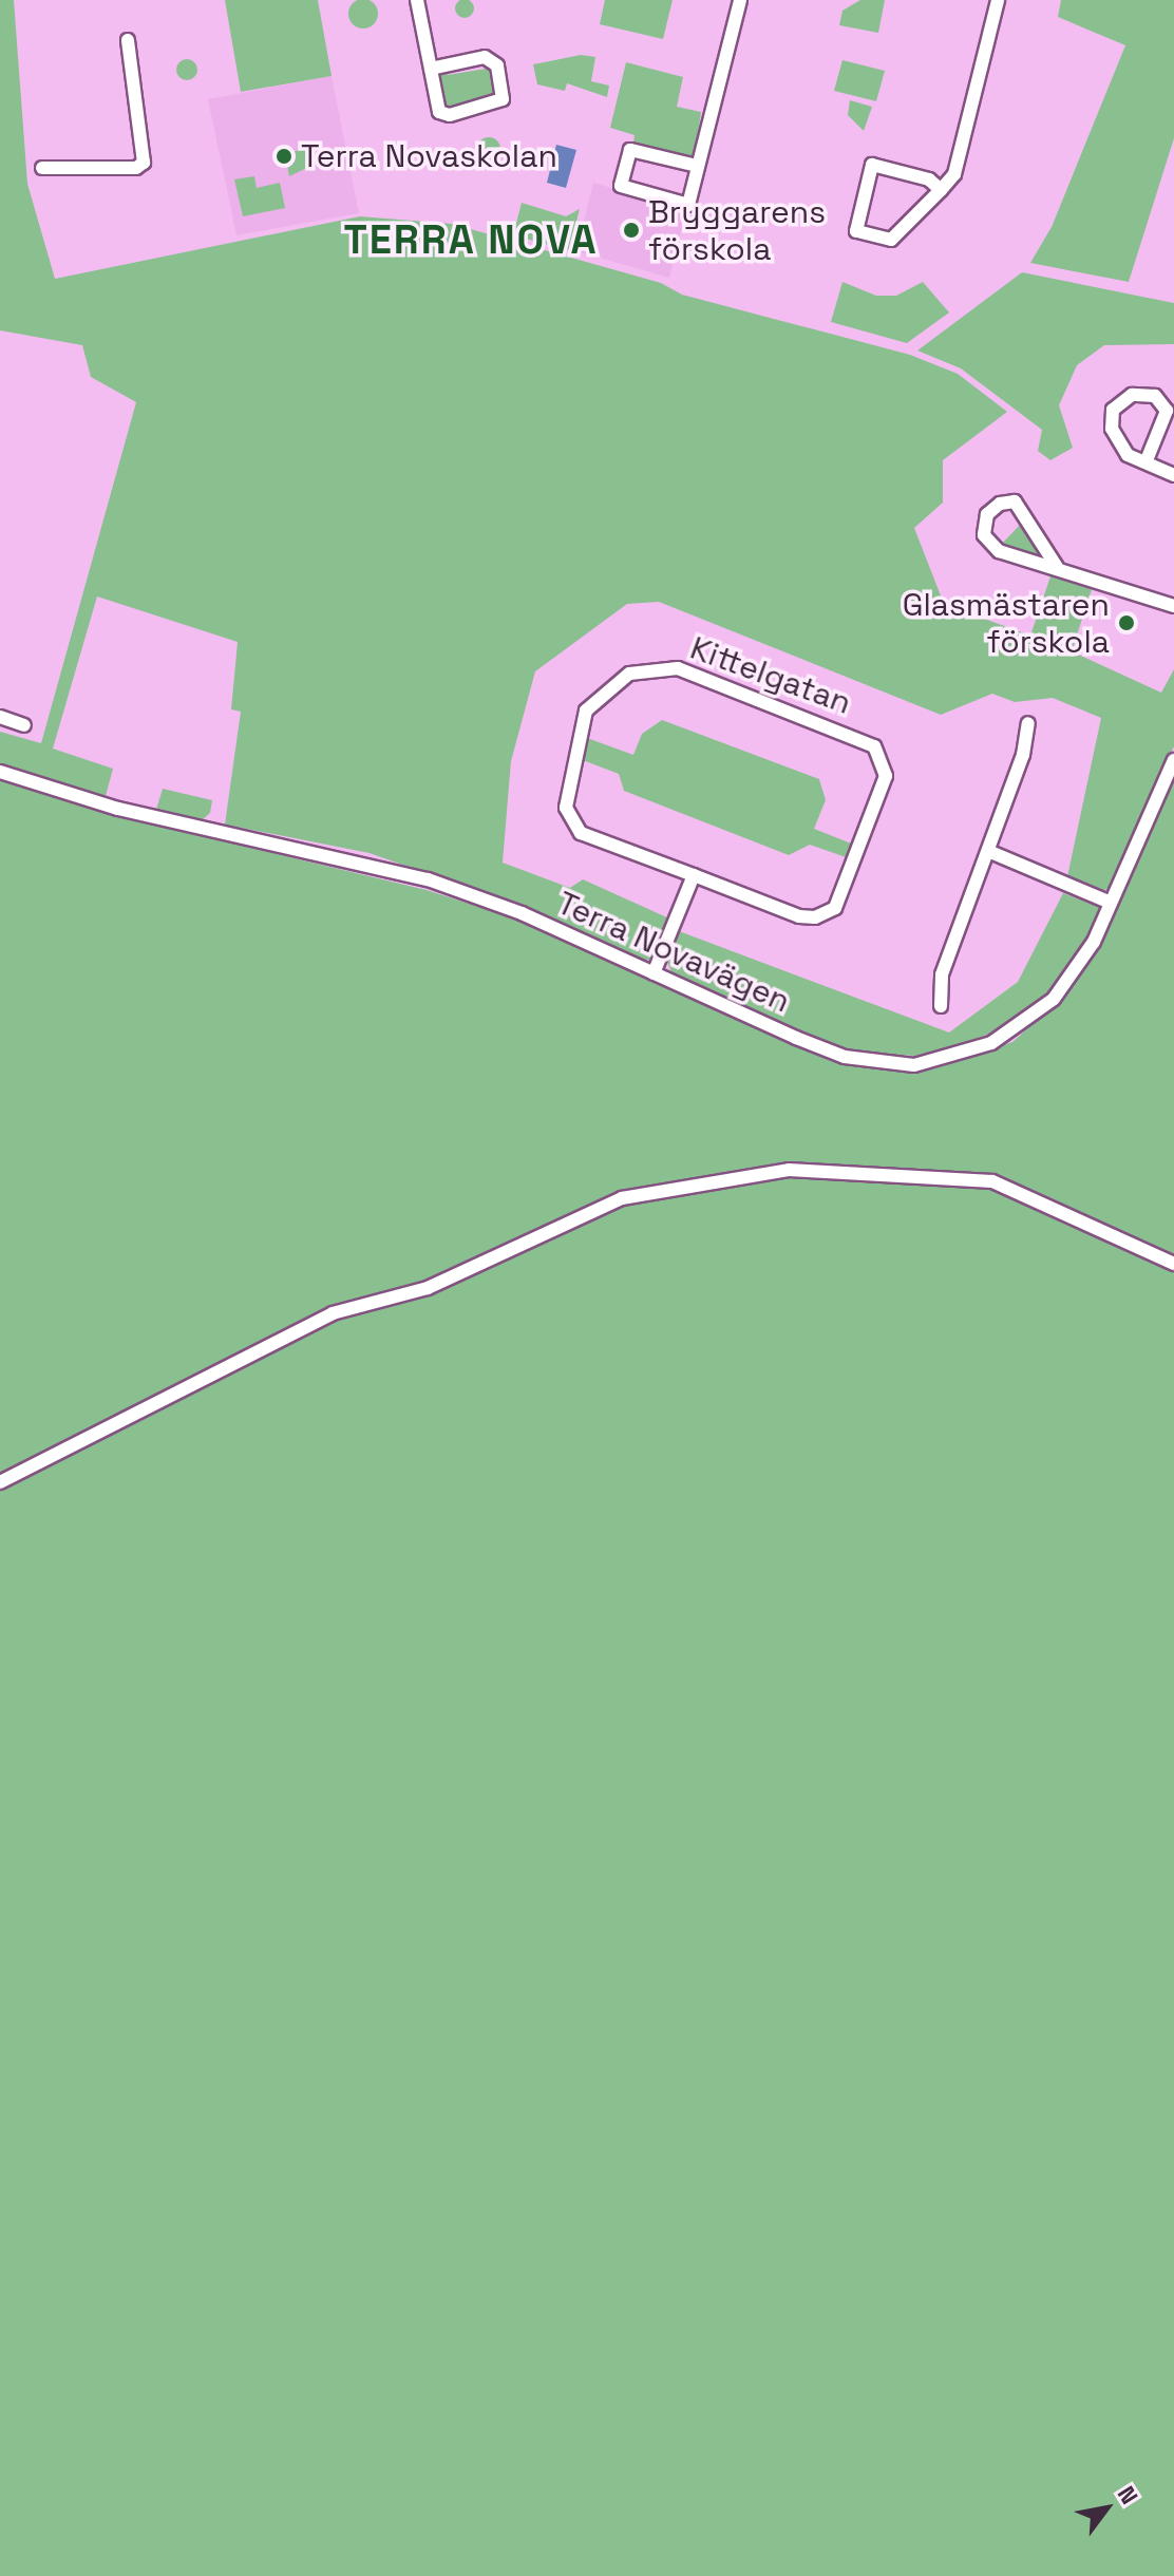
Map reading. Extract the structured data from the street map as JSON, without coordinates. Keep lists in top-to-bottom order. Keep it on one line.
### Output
{"streets":{"street":["Kittelgatan","Terra Novavägen"]},"districts":["TERRA NOVA"],"places":["Terra Novaskolan","Bryggarens förskola","Glasmästaren förskola"],"north":"top right"}
